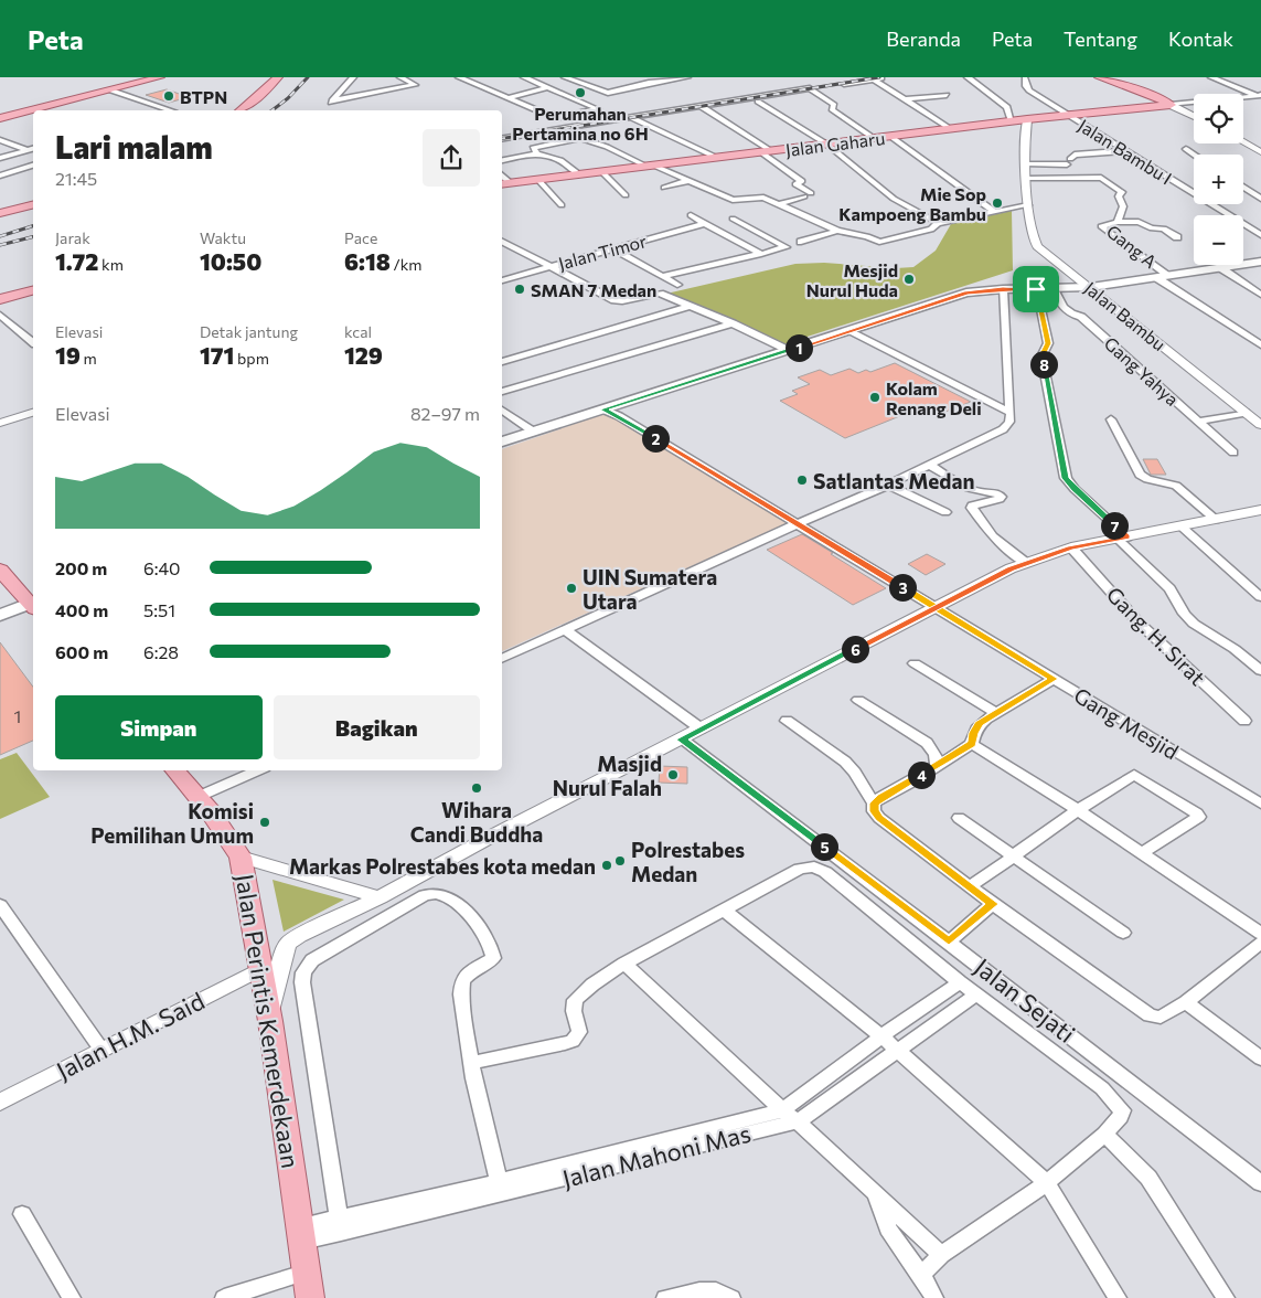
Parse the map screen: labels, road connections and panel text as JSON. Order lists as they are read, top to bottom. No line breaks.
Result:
{"streets":{"main road":["Jalan Gaharu","Jalan Perintis Kemerdekaan"],"street":["Jalan Bambu I","Gang A","Jalan Timor","Jalan Bambu","Gang Yahya","Gang. H. Sirat","Gang Mesjid","Jalan Sejati","Jalan H.M. Said","Jalan Mahoni Mas"]},"crossings":[["Jalan Gaharu","Jalan Bambu I"],["Jalan Gaharu","Jalan Bambu"],["Gang A","Jalan Bambu"],["Jalan Perintis Kemerdekaan","Jalan H.M. Said"],["Jalan Perintis Kemerdekaan","Jalan Mahoni Mas"]],"places":["Perumahan Pertamina no 6H","BTPN","Mie Sop Kampoeng Bambu","Mesjid Nurul Huda","SMAN 7 Medan","Kolam Renang Deli","Satlantas Medan","UIN Sumatera Utara","Masjid Nurul Falah","Wihara Candi Buddha","Komisi Pemilihan Umum","Polrestabes Medan","Markas Polrestabes kota medan"],"house_numbers":["1"],"page":{"header":"Peta","nav":["Beranda","Peta","Tentang","Kontak"],"map_buttons":["+","−"],"heading":["Lari malam","21:45"],"stats":[["Jarak","1.72 km"],["Waktu","10:50"],["Pace","6:18 /km"],["Elevasi","19 m"],["Detak jantung","171 bpm"],["kcal","129"]],"pins":["1","8","2","7","3","6","4","5"],"chart":["Elevasi","82–97 m"],"list":[{"name":"200 m","note":"6:40"},{"name":"400 m","note":"5:51"},{"name":"600 m","note":"6:28"}],"buttons":["Simpan","Bagikan"]}}
